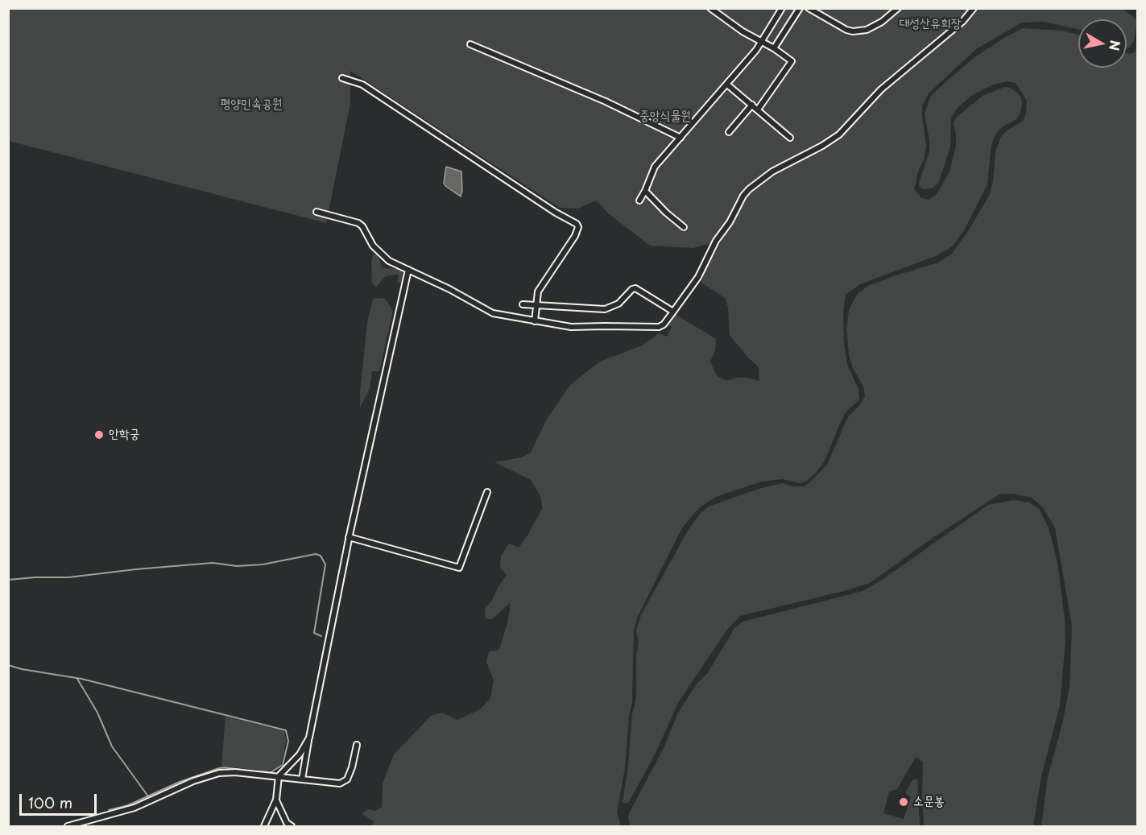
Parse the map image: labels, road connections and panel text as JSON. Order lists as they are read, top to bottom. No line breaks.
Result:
{"parks":["대성산유희장","평양민속공원","중앙식물원"],"places":["안학궁","소문봉"],"scale_bar":"100 m","north":"right"}
